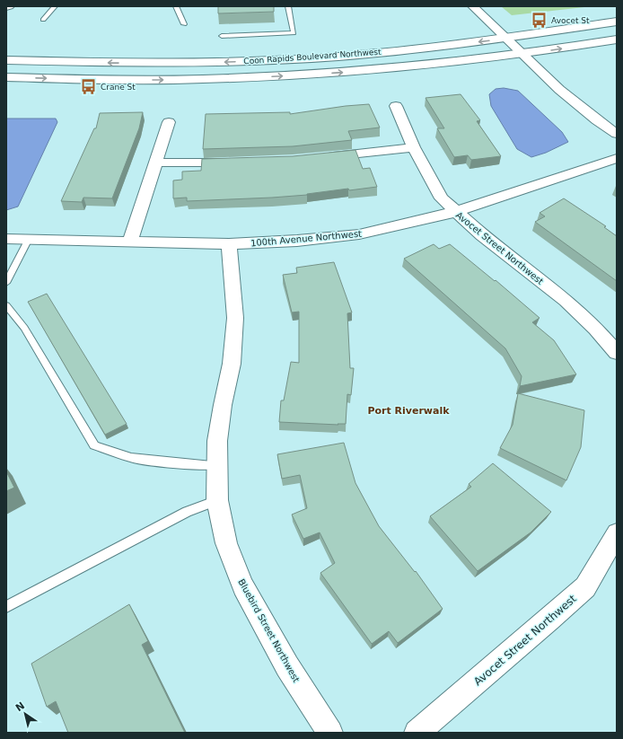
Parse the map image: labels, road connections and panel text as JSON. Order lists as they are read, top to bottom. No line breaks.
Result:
{"streets":{"main road":["Coon Rapids Boulevard Northwest"],"street":["100th Avenue Northwest","Avocet Street Northwest","Bluebird Street Northwest"]},"crossings":[["100th Avenue Northwest","Avocet Street Northwest"],["100th Avenue Northwest","Bluebird Street Northwest"]],"districts":["Port Riverwalk"],"places":{"bus stop":["Avocet St","Crane St"]},"north":"top left"}
